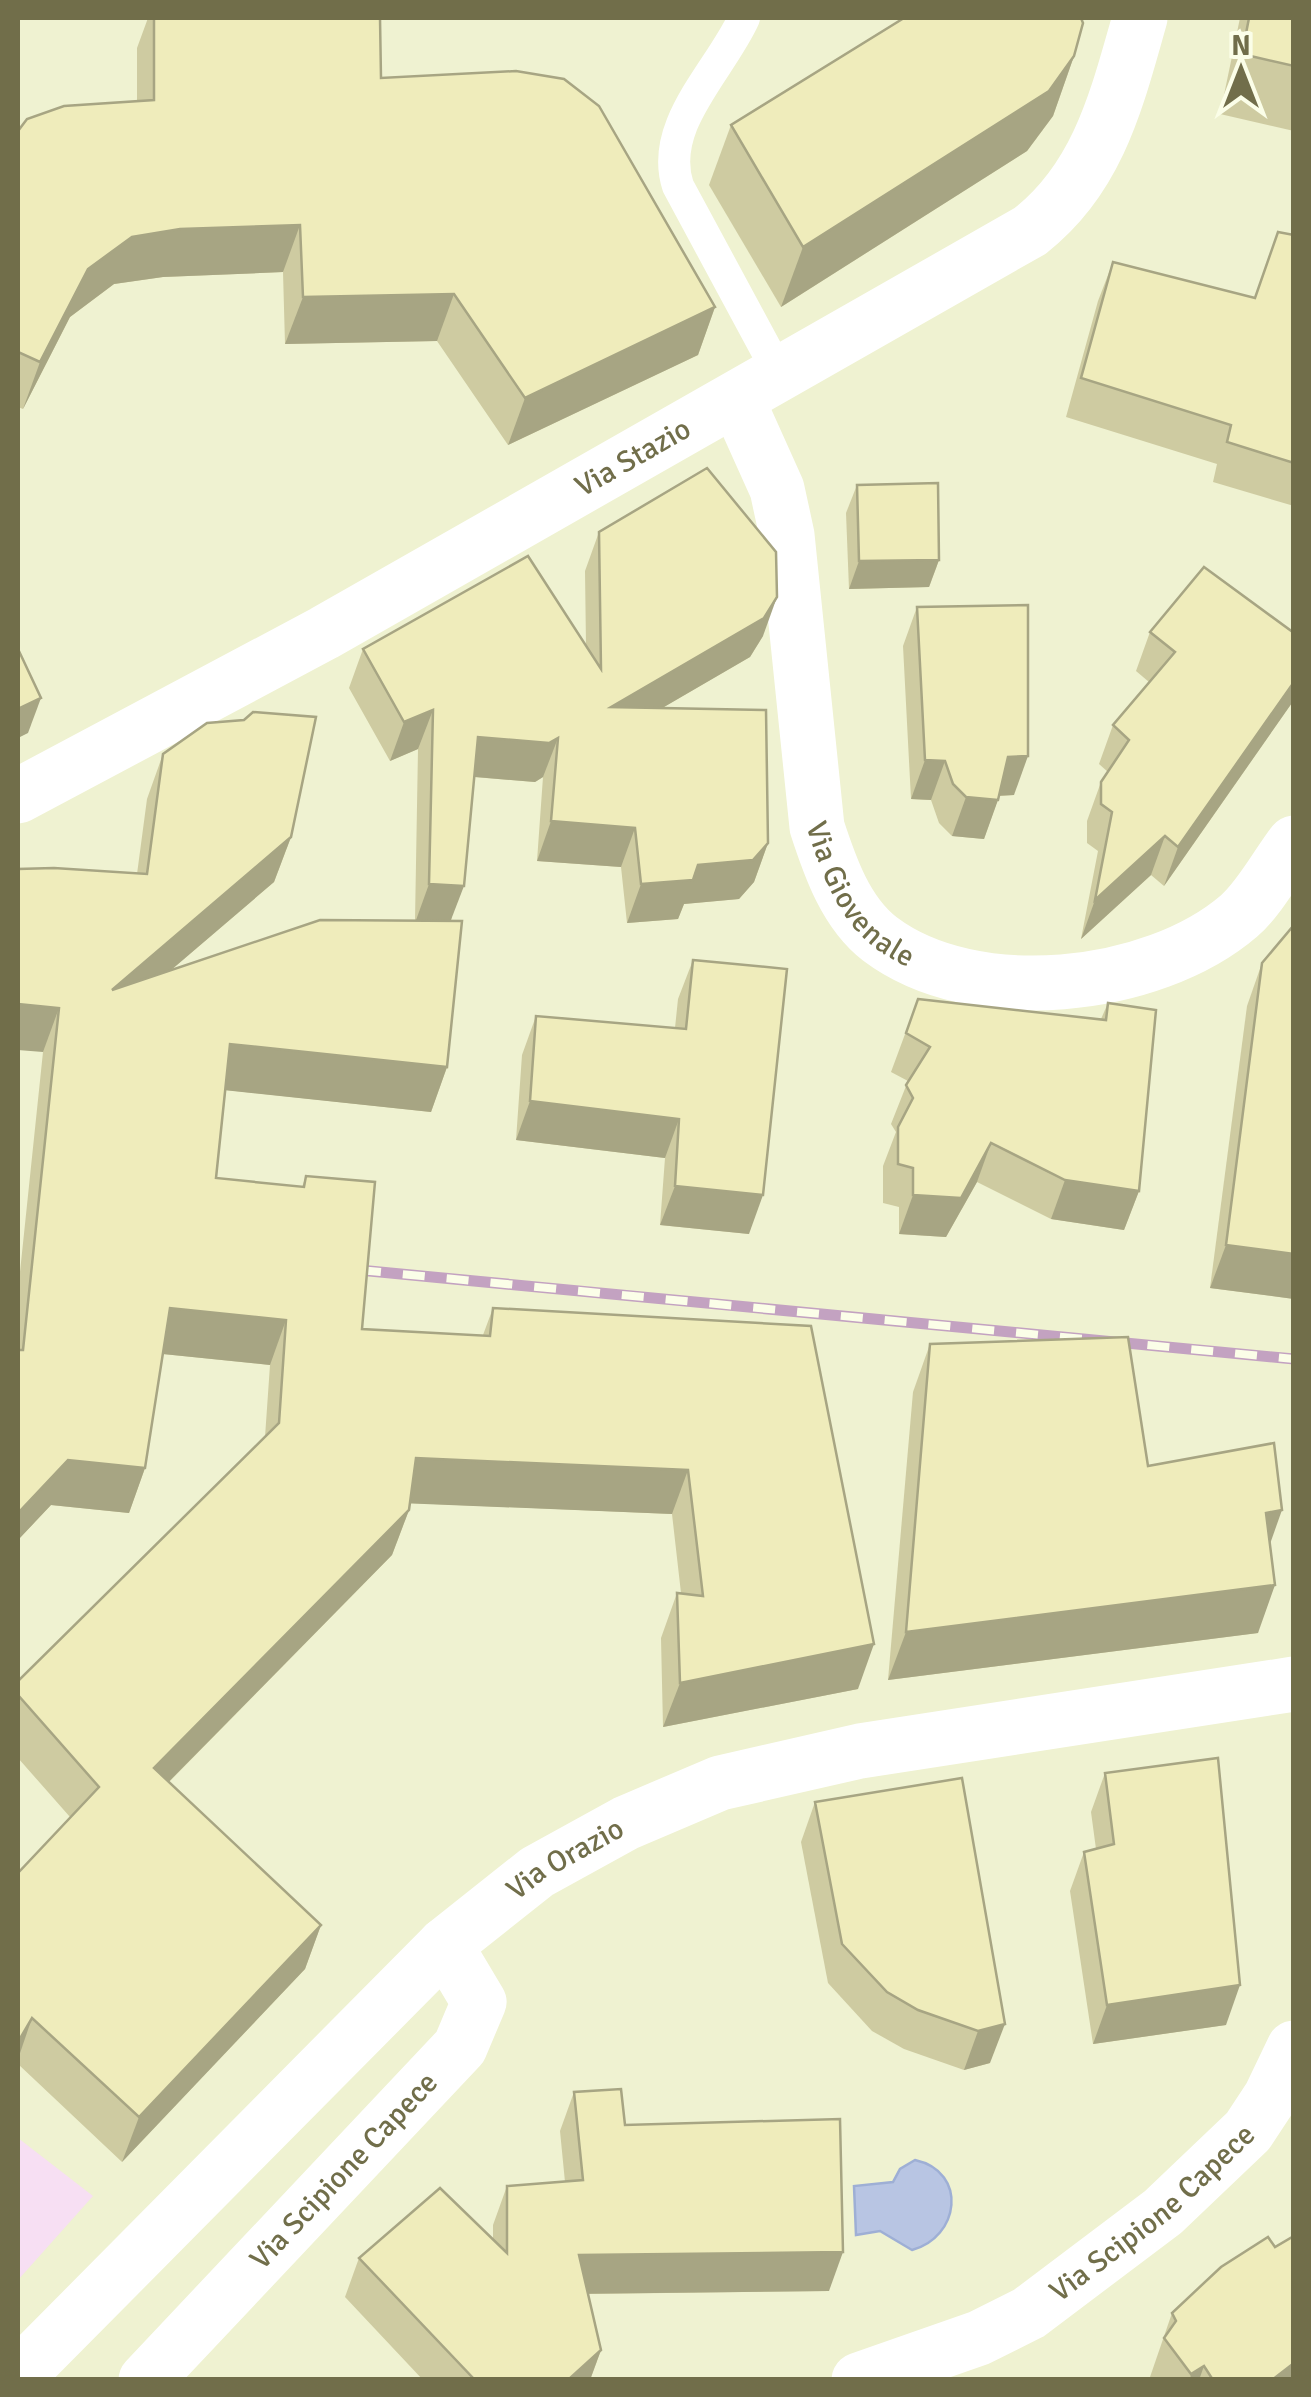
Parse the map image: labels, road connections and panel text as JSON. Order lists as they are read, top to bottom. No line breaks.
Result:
{"streets":{"street":["Via Stazio","Via Giovenale","Via Orazio","Via Scipione Capece"]},"crossings":[["Via Stazio","Via Giovenale"],["Via Orazio","Via Scipione Capece"]],"north":"top"}
